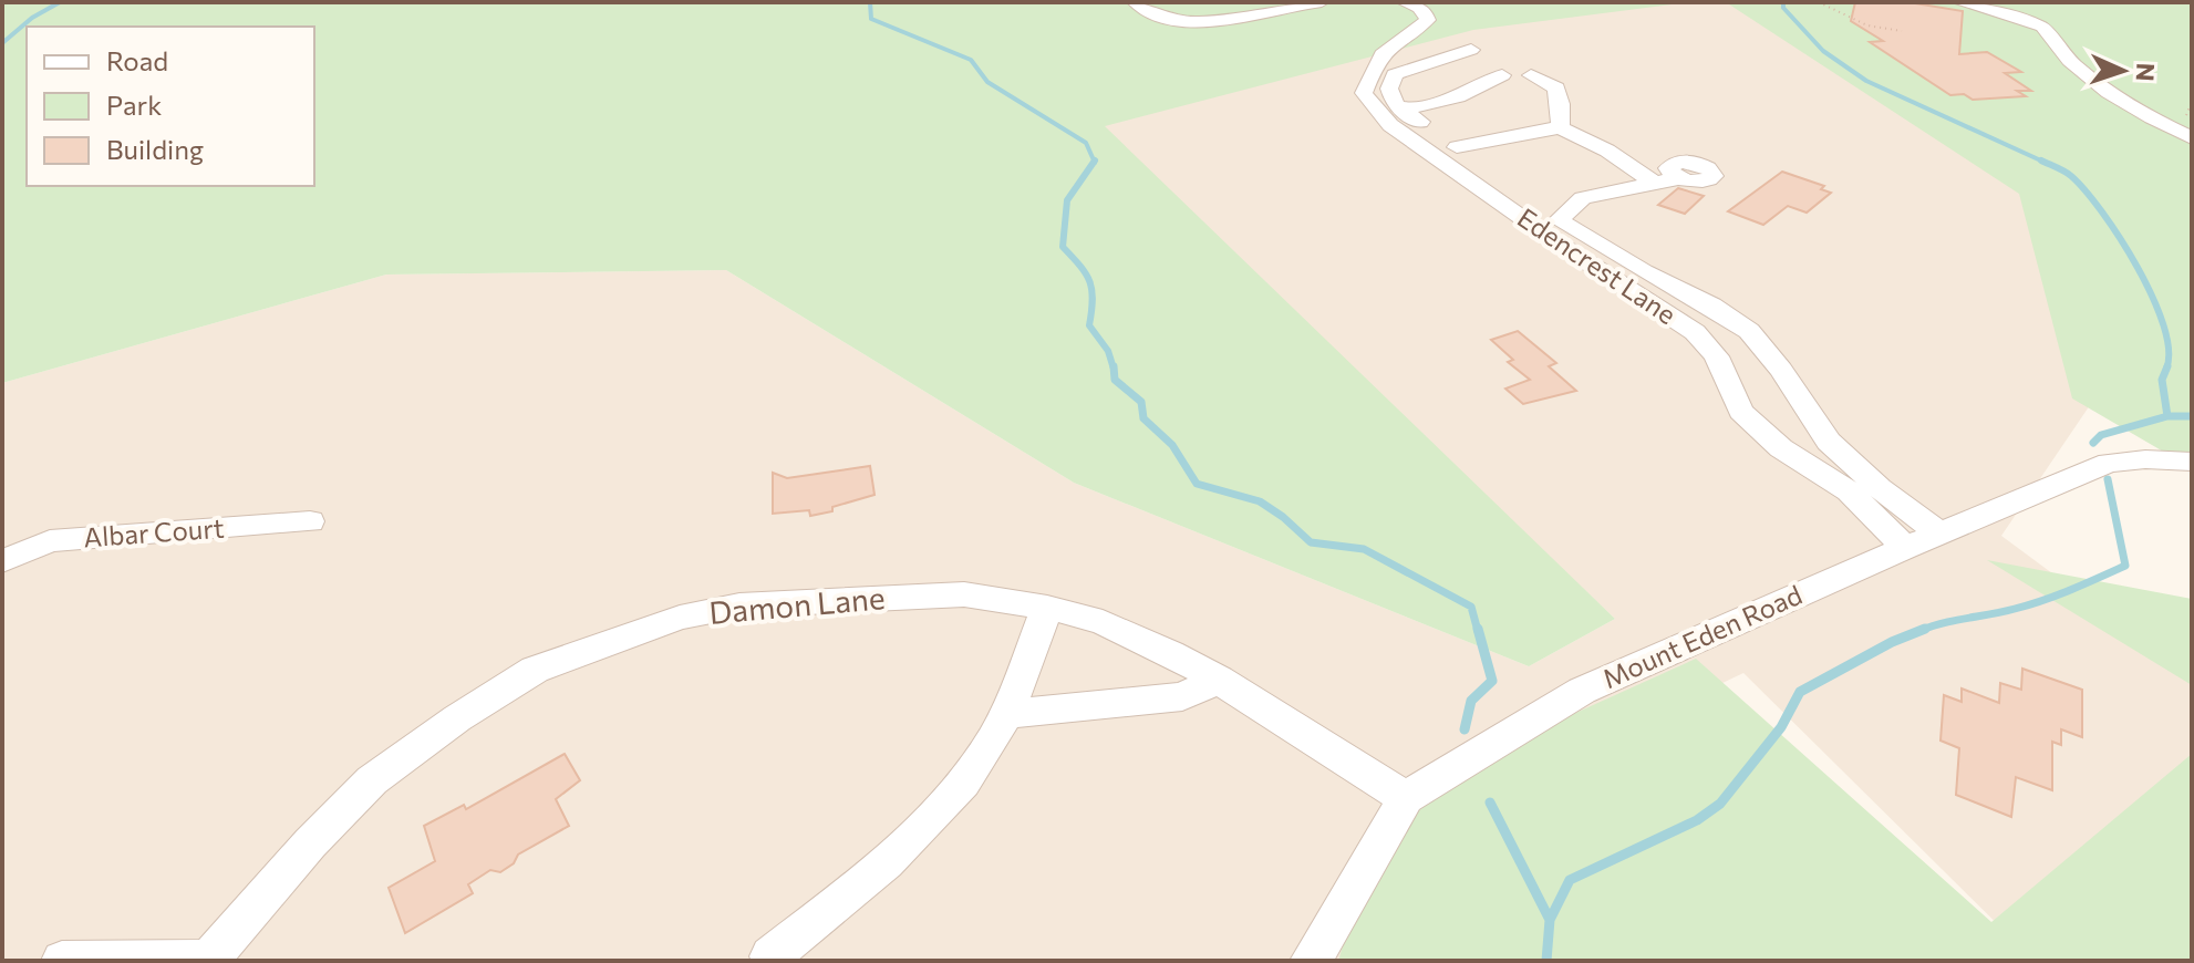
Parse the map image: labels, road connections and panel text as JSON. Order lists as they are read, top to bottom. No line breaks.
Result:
{"streets":{"street":["Edencrest Lane","Albar Court","Damon Lane","Mount Eden Road"]},"crossings":[["Edencrest Lane","Mount Eden Road"],["Damon Lane","Mount Eden Road"]],"legend":["Road","Park","Building"],"north":"right"}
